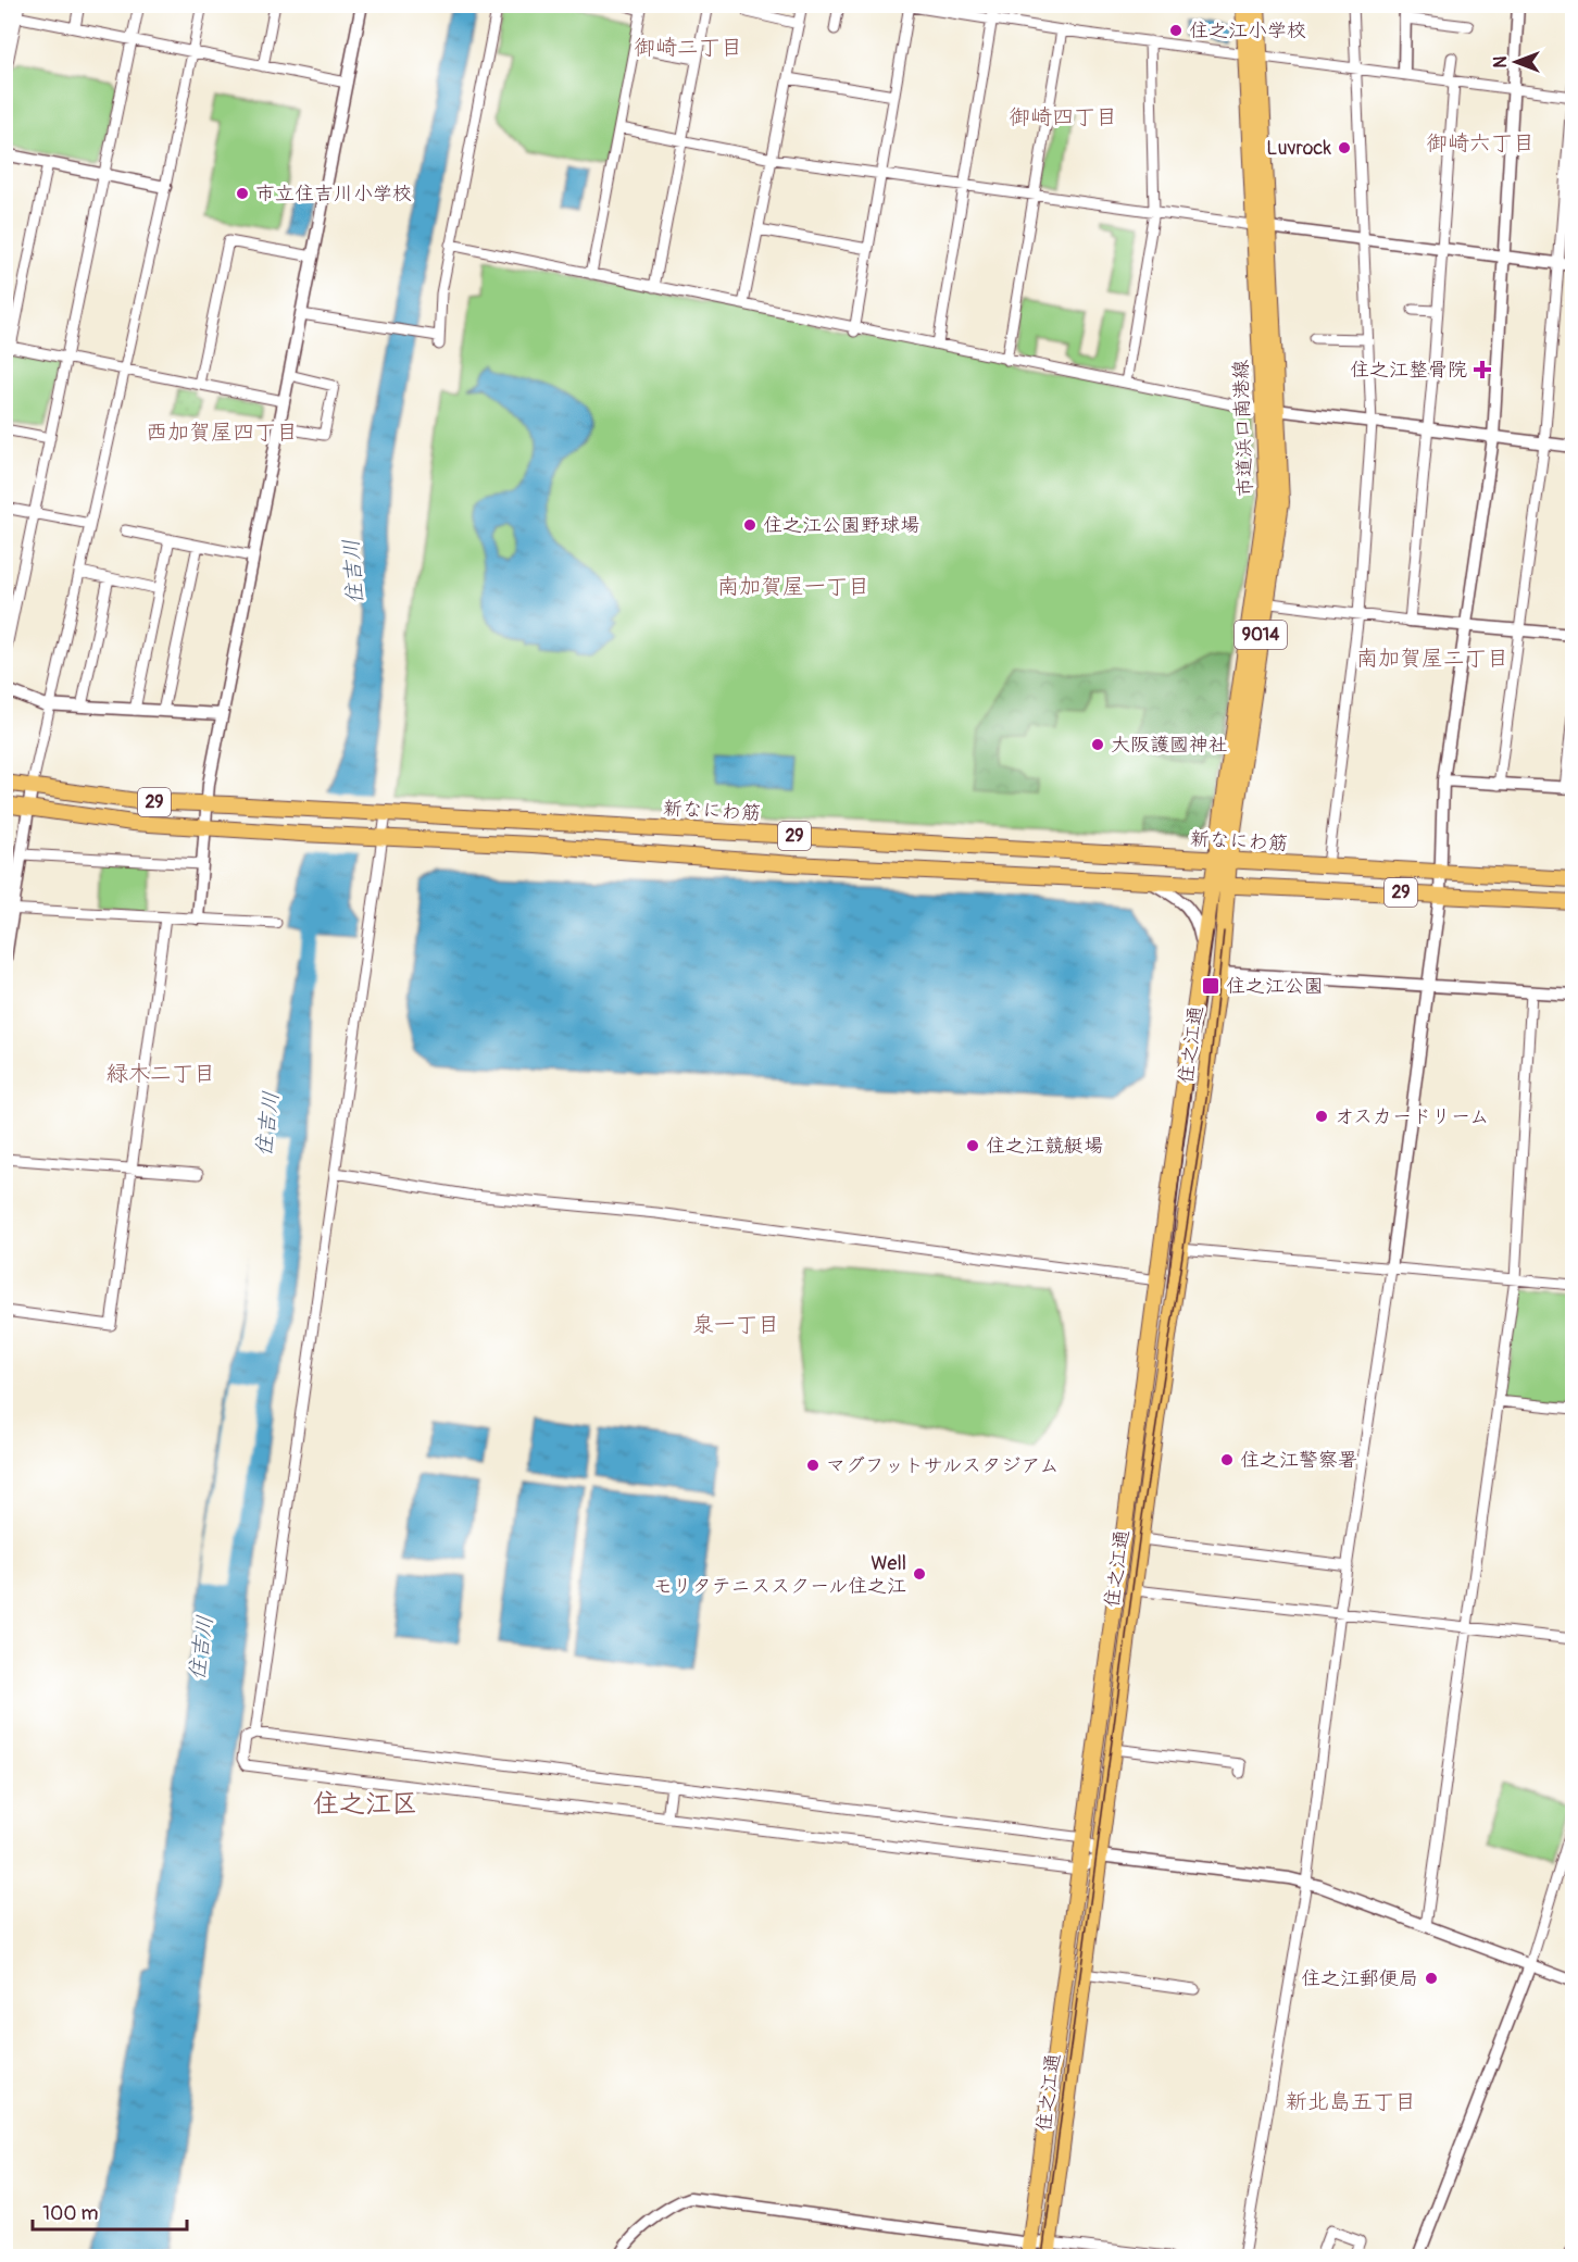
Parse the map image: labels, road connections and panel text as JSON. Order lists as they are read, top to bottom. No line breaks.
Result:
{"streets":{"main road":["市道浜口南港線","9014","29","新なにわ筋","住之江通"]},"crossings":[["市道浜口南港線","29"],["市道浜口南港線","新なにわ筋"],["市道浜口南港線","住之江通"],["29","住之江通"]],"districts":["御崎二丁目","御崎四丁目","御崎六丁目","西加賀屋四丁目","南加賀屋一丁目","南加賀屋二丁目","緑木二丁目","泉一丁目","住之江区","新北島五丁目"],"water":["住吉川"],"places":{"other":["住之江小学校","Luvrock","市立住吉川小学校","住之江公園野球場","大阪護國神社","オスカードリーム","住之江競艇場","住之江警察署","マグフットサルスタジアム","Well モリタテニススクール住之江","住之江郵便局"],"health":["住之江整骨院"],"transit":["住之江公園"]},"scale_bar":"100 m","north":"left"}
